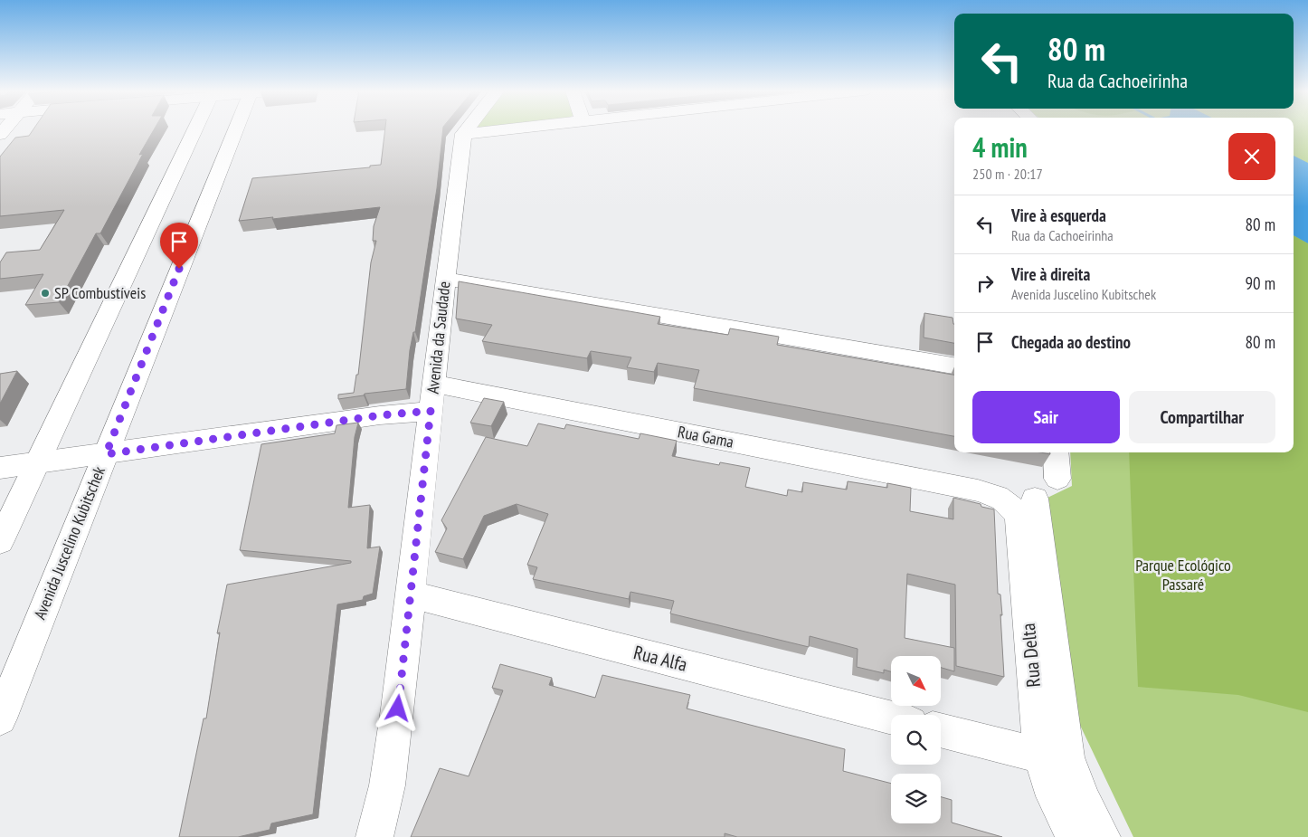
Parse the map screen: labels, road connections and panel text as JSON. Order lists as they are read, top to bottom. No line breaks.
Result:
{"streets":{"street":["Avenida da Saudade","Rua Gama","Avenida Juscelino Kubitschek","Rua Delta","Rua Alfa"]},"crossings":[["Avenida da Saudade","Rua Gama"],["Avenida da Saudade","Rua Alfa"],["Rua Gama","Rua Delta"]],"parks":["Parque Ecológico Passaré"],"places":["SP Combustíveis"],"north":"bottom right","page":{"turn":["80 m","Rua da Cachoeirinha"],"heading":["4 min","250 m · 20:17"],"list":[{"name":"Vire à esquerda","note":"Rua da Cachoeirinha","value":"80 m"},{"name":"Vire à direita","note":"Avenida Juscelino Kubitschek","value":"90 m"},{"name":"Chegada ao destino","value":"80 m"}],"buttons":["Sair","Compartilhar"]}}
